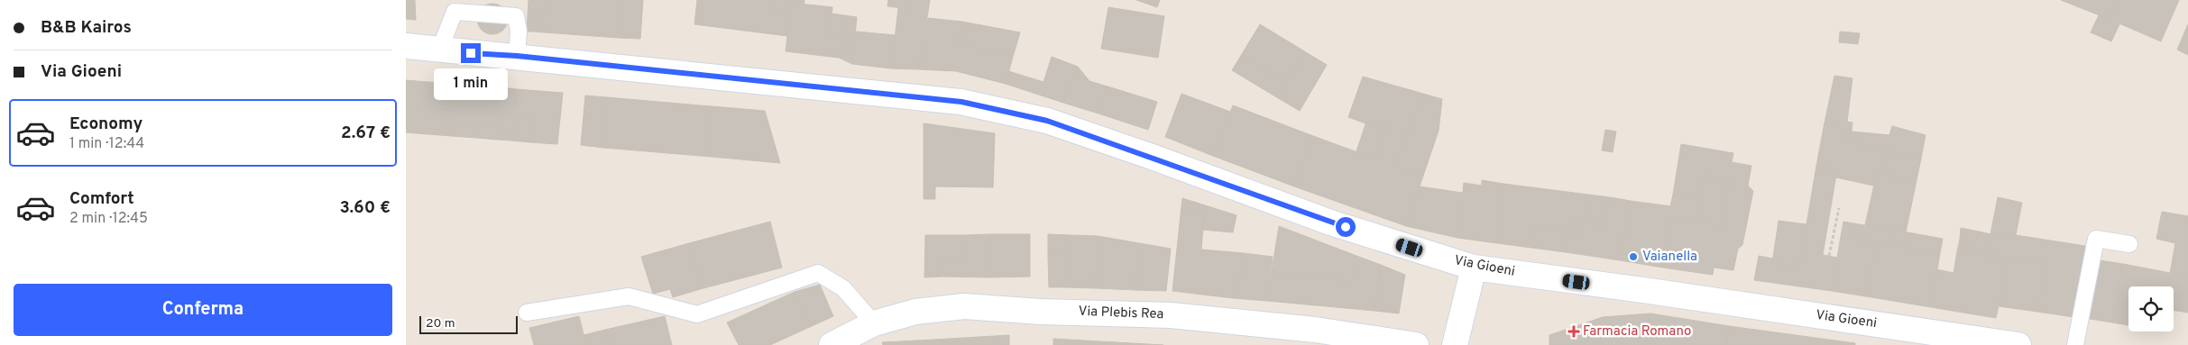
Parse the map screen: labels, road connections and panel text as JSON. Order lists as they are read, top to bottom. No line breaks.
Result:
{"streets":{"street":["Via Gioeni","Via Plebis Rea"]},"places":{"other":["Vaianella"],"health":["Farmacia Romano"]},"scale_bar":"20 m","page":{"banner":["B&B Kairos","Via Gioeni"],"bubble":"1 min","list":[{"name":"Economy","note":"1 min · 12:44","value":"2.67 €"},{"name":"Comfort","note":"2 min · 12:45","value":"3.60 €"}],"buttons":"Conferma","scale":"20 m"}}
